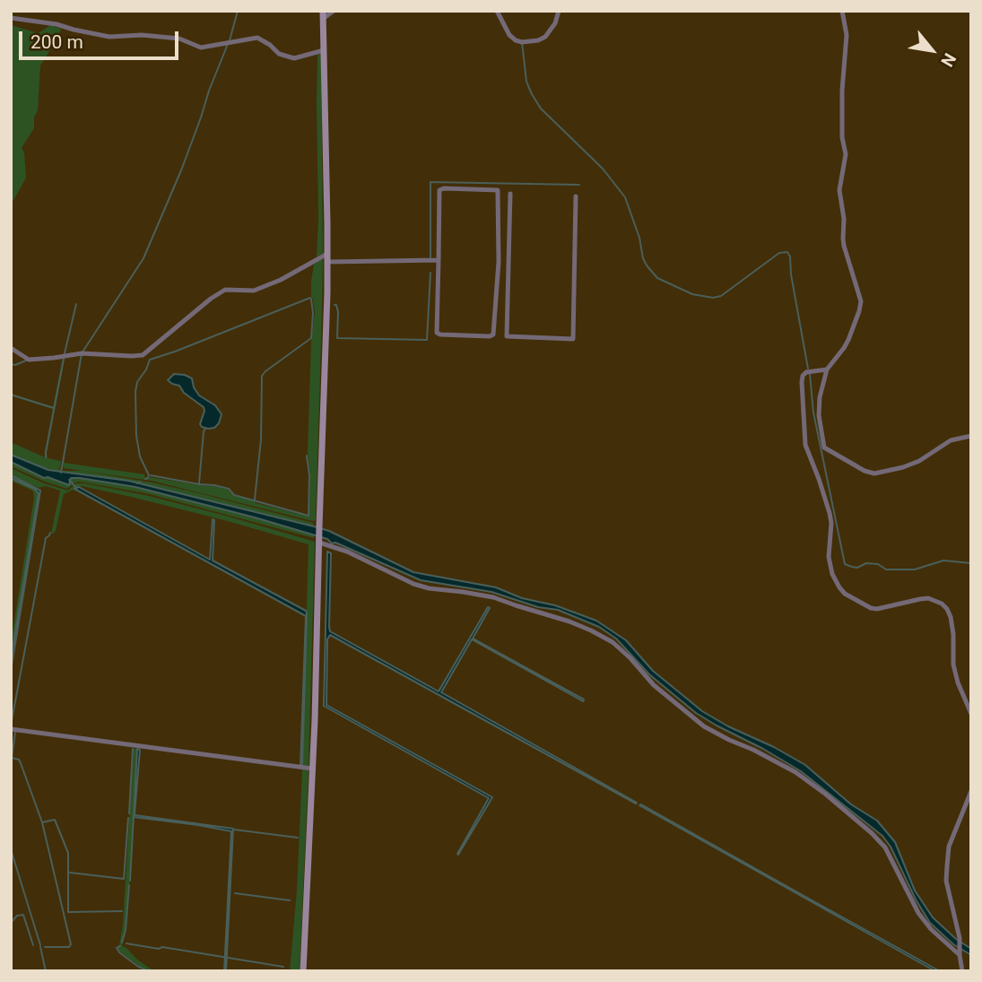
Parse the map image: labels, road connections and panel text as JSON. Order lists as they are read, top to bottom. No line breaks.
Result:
{"scale_bar":"200 m","north":"bottom right"}
